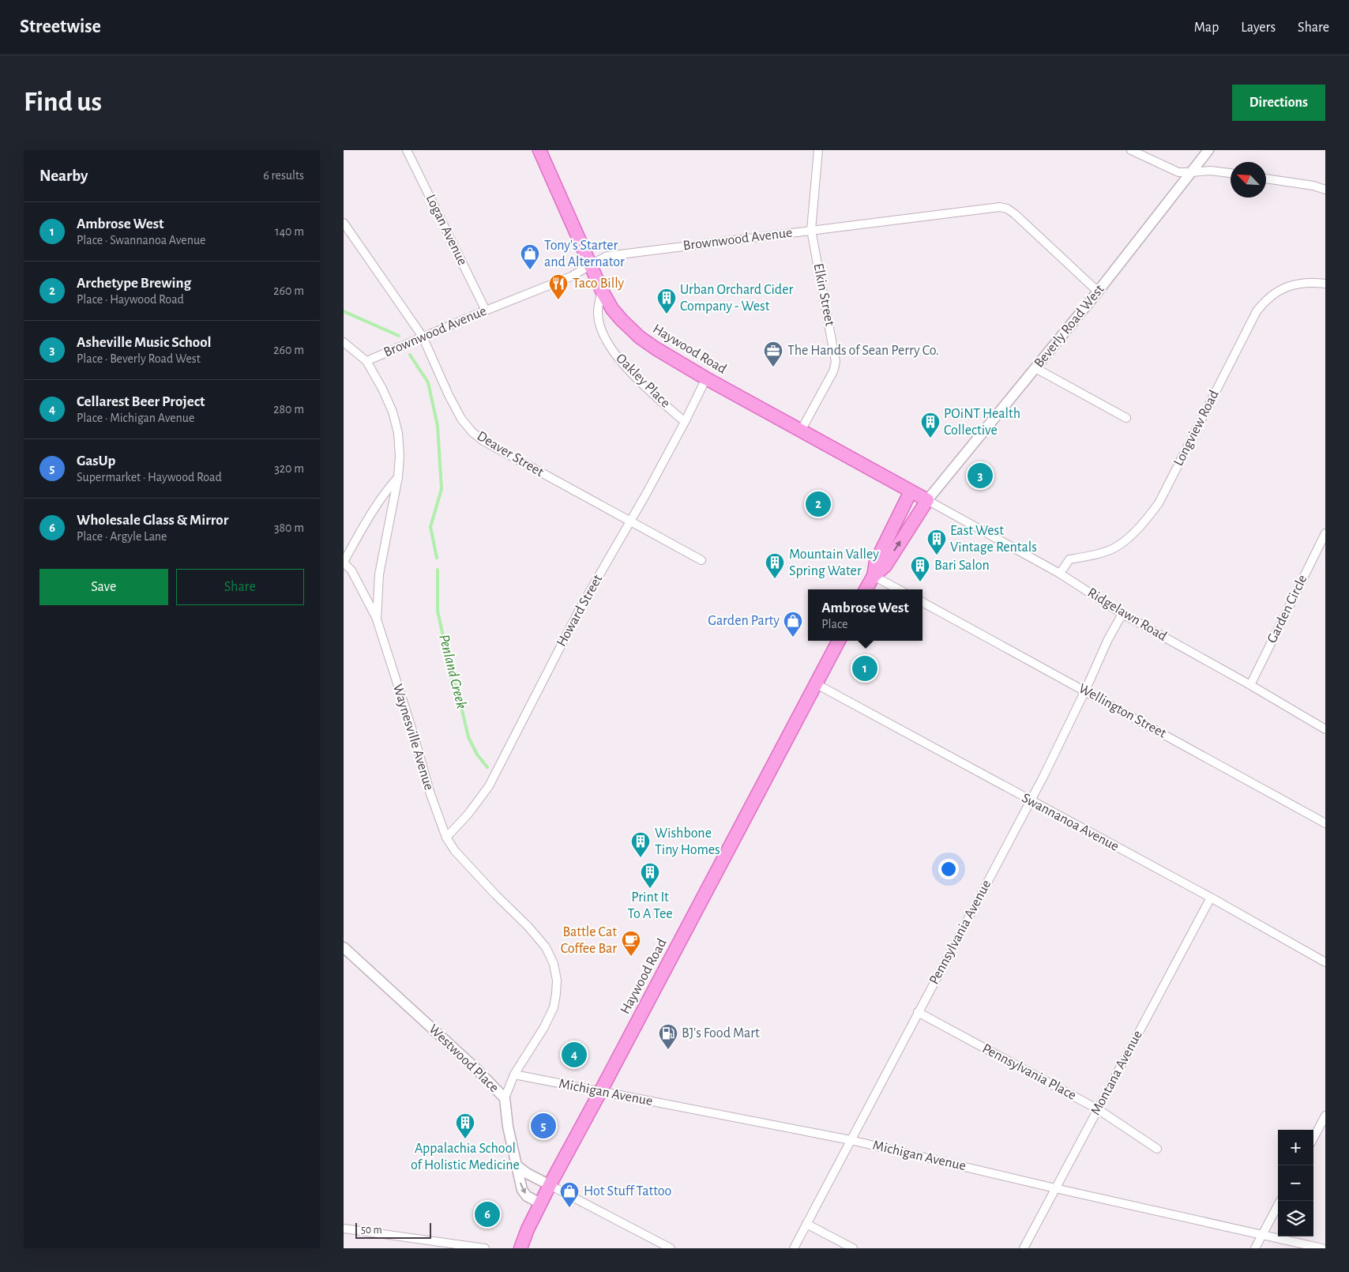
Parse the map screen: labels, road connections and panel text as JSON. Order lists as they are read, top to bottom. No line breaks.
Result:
{"streets":{"main road":["Haywood Road"],"street":["Logan Avenue","Brownwood Avenue","Elkin Street","Beverly Road West","Oakley Place","Longview Road","Deaver Street","Garden Circle","Howard Street","Ridgelawn Road","Wellington Street","Waynesville Avenue","Swannanoa Avenue","Pennsylvania Avenue","Westwood Place","Pennsylvania Place","Montana Avenue","Michigan Avenue"]},"crossings":[["Logan Avenue","Brownwood Avenue"],["Brownwood Avenue","Elkin Street"],["Brownwood Avenue","Beverly Road West"],["Brownwood Avenue","Haywood Road"],["Brownwood Avenue","Deaver Street"],["Brownwood Avenue","Waynesville Avenue"],["Elkin Street","Haywood Road"],["Beverly Road West","Haywood Road"],["Beverly Road West","Ridgelawn Road"],["Haywood Road","Oakley Place"],["Haywood Road","Howard Street"],["Haywood Road","Ridgelawn Road"],["Haywood Road","Swannanoa Avenue"],["Haywood Road","Michigan Avenue"],["Oakley Place","Howard Street"],["Longview Road","Ridgelawn Road"],["Deaver Street","Howard Street"],["Garden Circle","Ridgelawn Road"],["Howard Street","Waynesville Avenue"],["Ridgelawn Road","Pennsylvania Avenue"],["Wellington Street","Pennsylvania Avenue"],["Waynesville Avenue","Westwood Place"],["Waynesville Avenue","Michigan Avenue"],["Swannanoa Avenue","Pennsylvania Avenue"],["Swannanoa Avenue","Montana Avenue"],["Pennsylvania Avenue","Pennsylvania Place"],["Pennsylvania Avenue","Michigan Avenue"],["Pennsylvania Place","Montana Avenue"],["Montana Avenue","Michigan Avenue"]],"water":["Penland Creek"],"places":{"shop":["Tony's Starter and Alternator","Garden Party","Hot Stuff Tattoo"],"restaurant":["Taco Billy"],"building":["Urban Orchard Cider Company - West","POiNT Health Collective","East West Vintage Rentals","Mountain Valley Spring Water","Bari Salon","Wishbone Tiny Homes","Print It To A Tee","Appalachia School of Holistic Medicine"],"office":["The Hands of Sean Perry Co."],"cafe":["Battle Cat Coffee Bar"],"fuel station":["BJ's Food Mart"]},"scale_bar":"50 m","north":"top left","page":{"header":"Streetwise","nav":["Map","Layers","Share"],"buttons":["Directions",["Save","Share"]],"title":"Find us","heading":["Nearby","6 results"],"list":[{"mark":"1","name":"Ambrose West","note":"Place · Swannanoa Avenue","value":"140 m"},{"mark":"2","name":"Archetype Brewing","note":"Place · Haywood Road","value":"260 m"},{"mark":"3","name":"Asheville Music School","note":"Place · Beverly Road West","value":"260 m"},{"mark":"4","name":"Cellarest Beer Project","note":"Place · Michigan Avenue","value":"280 m"},{"mark":"5","name":"GasUp","note":"Supermarket · Haywood Road","value":"320 m"},{"mark":"6","name":"Wholesale Glass & Mirror","note":"Place · Argyle Lane","value":"380 m"}],"pins":["3","2","1","4","5","6"],"popup":["Ambrose West","Place"],"map_buttons":["+","−"],"scale":"50 m"}}
